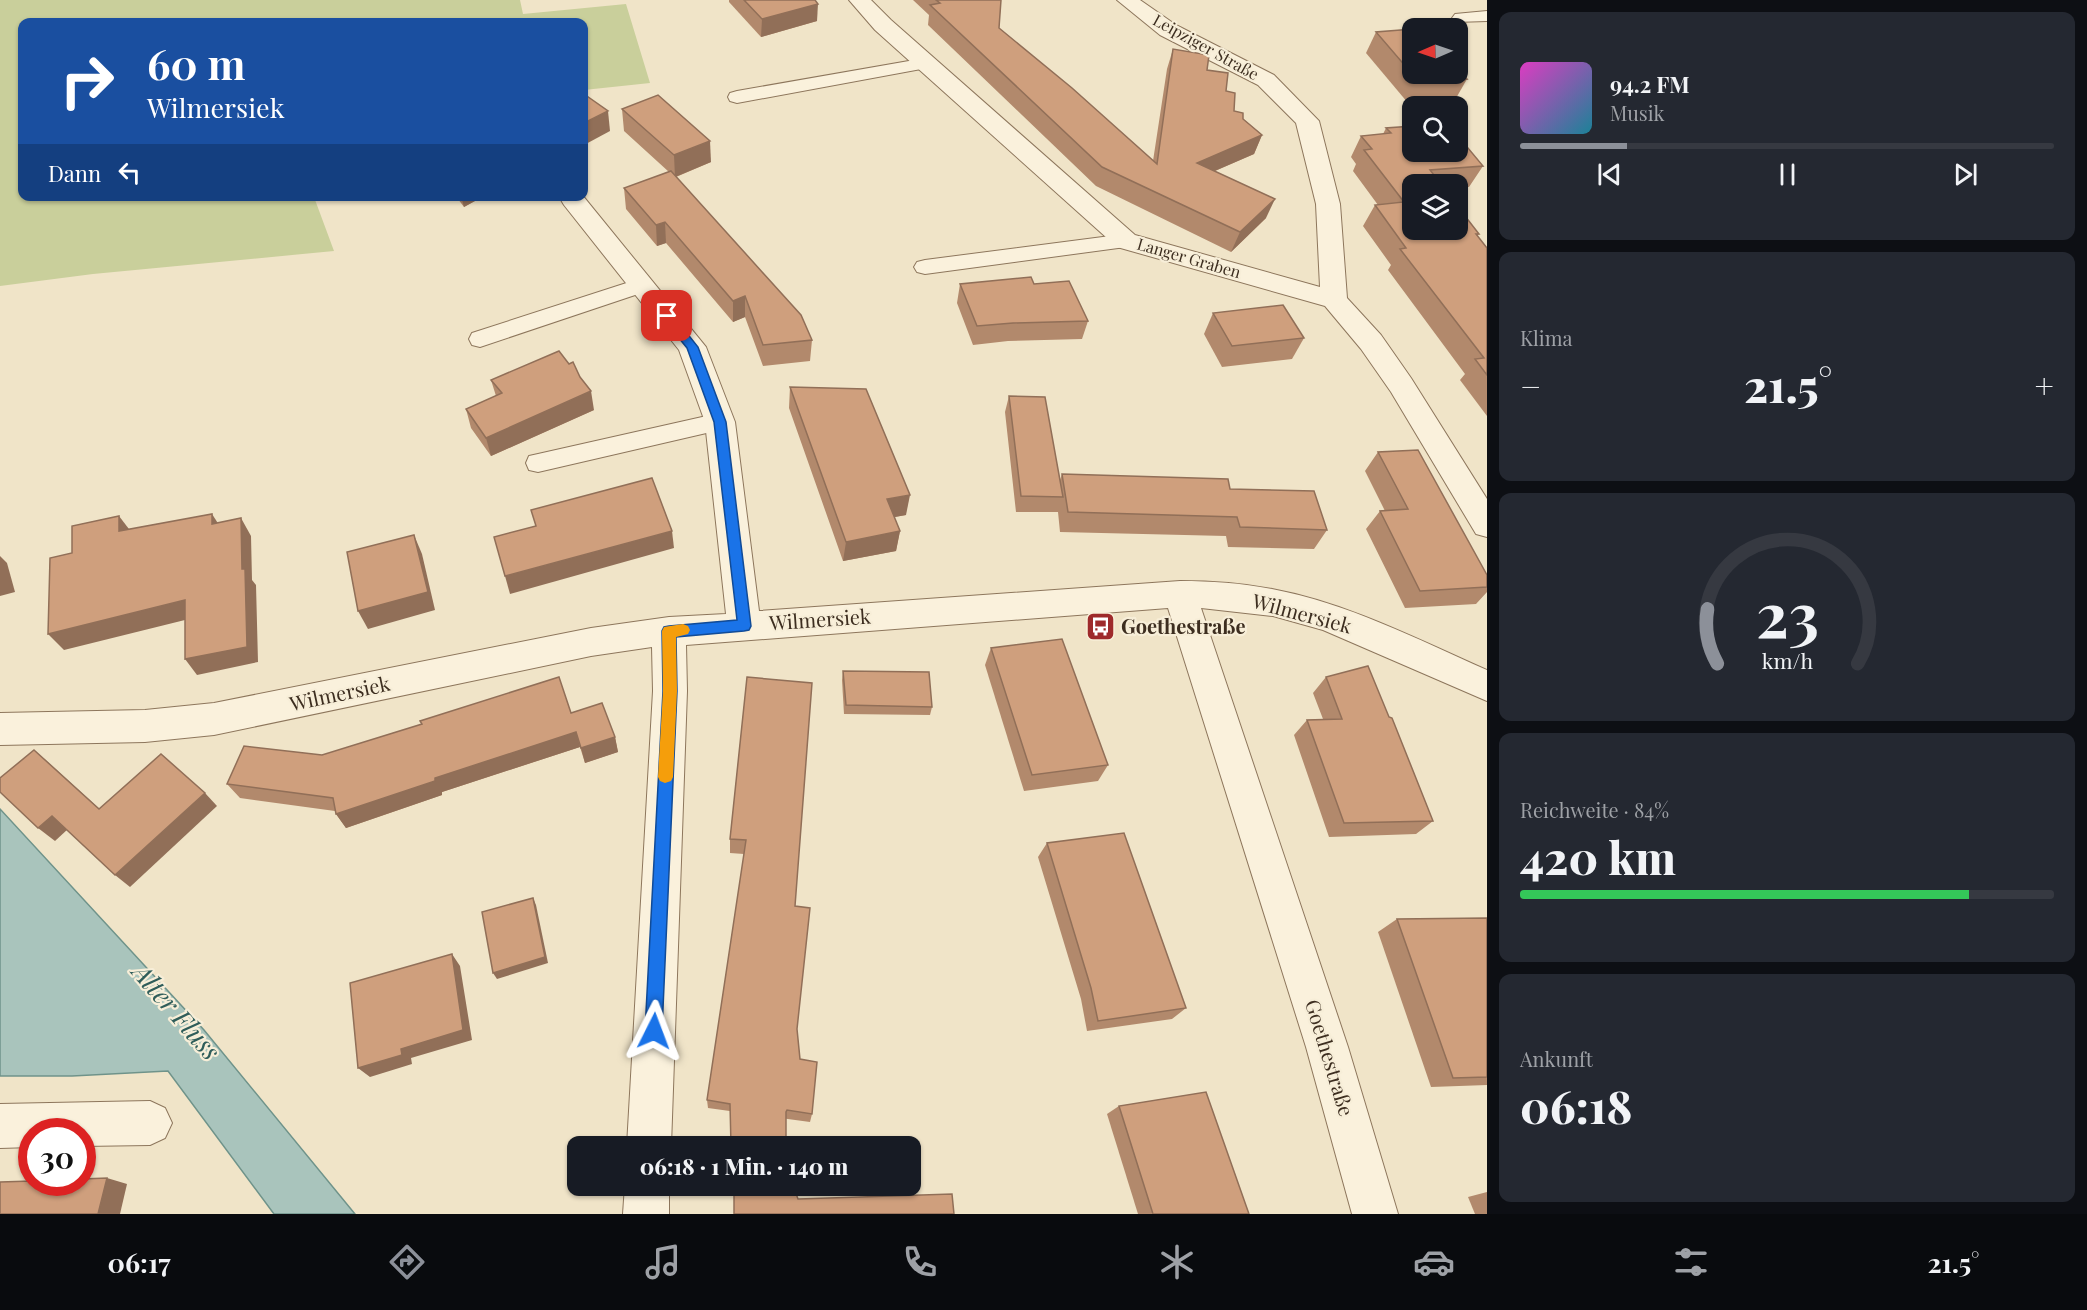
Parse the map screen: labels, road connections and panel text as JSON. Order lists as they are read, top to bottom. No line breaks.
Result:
{"streets":{"street":["Leipziger Straße","Langer Graben","Wilmersiek","Goethestraße"]},"crossings":[["Leipziger Straße","Langer Graben"],["Wilmersiek","Goethestraße"]],"water":["Alter Fluss"],"places":{"bus stop":["Goethestraße"]},"north":"left","page":{"turn":["60 m","Wilmersiek"],"song":["94.2 FM","Musik"],"then":"Dann","tile":["Klima",["Reichweite · 84%","420 km"],["Ankunft","06:18"]],"heat":["−","21.5°","+"],"limit":"30","trip":"06:18 · 1 Min. · 140 m","tabs":["06:17","21.5°"],"gauge":["23","km/h"]}}
